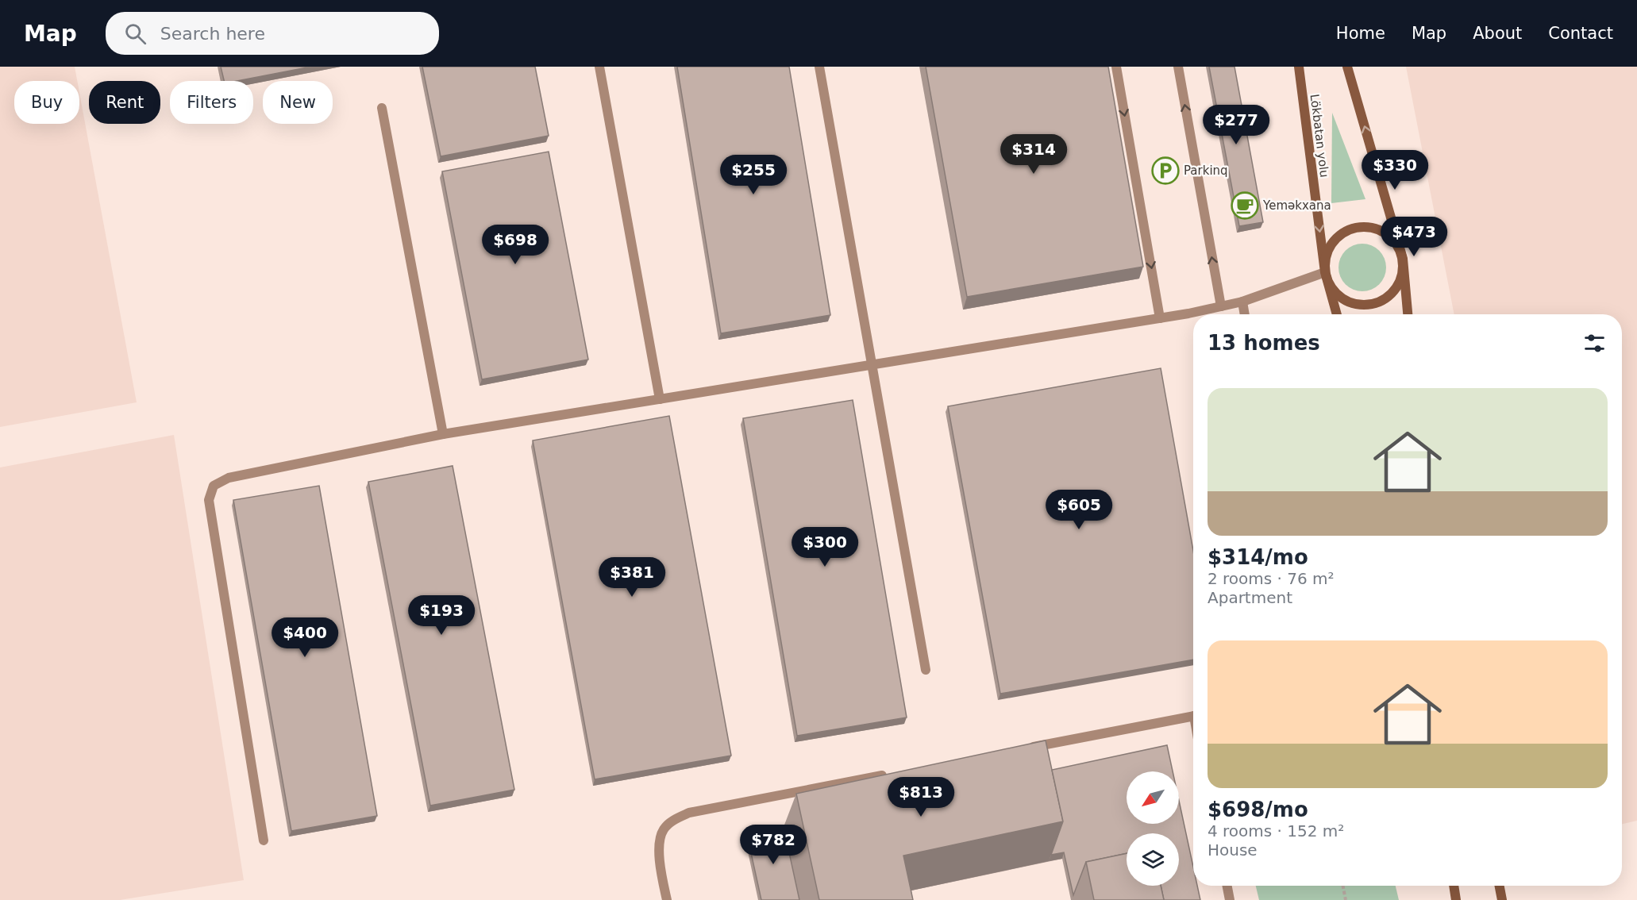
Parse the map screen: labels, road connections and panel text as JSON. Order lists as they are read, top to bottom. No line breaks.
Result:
{"streets":{"main road":["Lökbatan yolu"]},"places":{"parking":["Parkinq"],"cafe":["Yeməkxana"]},"north":"bottom left","page":{"header":"Map","search":"Search here","nav":["Home","Map","About","Contact"],"chip":["Buy","Rent","Filters","New"],"price":["$277","$314","$330","$255","$473","$698","$605","$300","$381","$193","$400","$813","$782"],"heading":"13 homes","list":[{"name":"$314/mo","note":"2 rooms · 76 m² · Apartment"},{"name":"$698/mo","note":"4 rooms · 152 m² · House"}]}}
